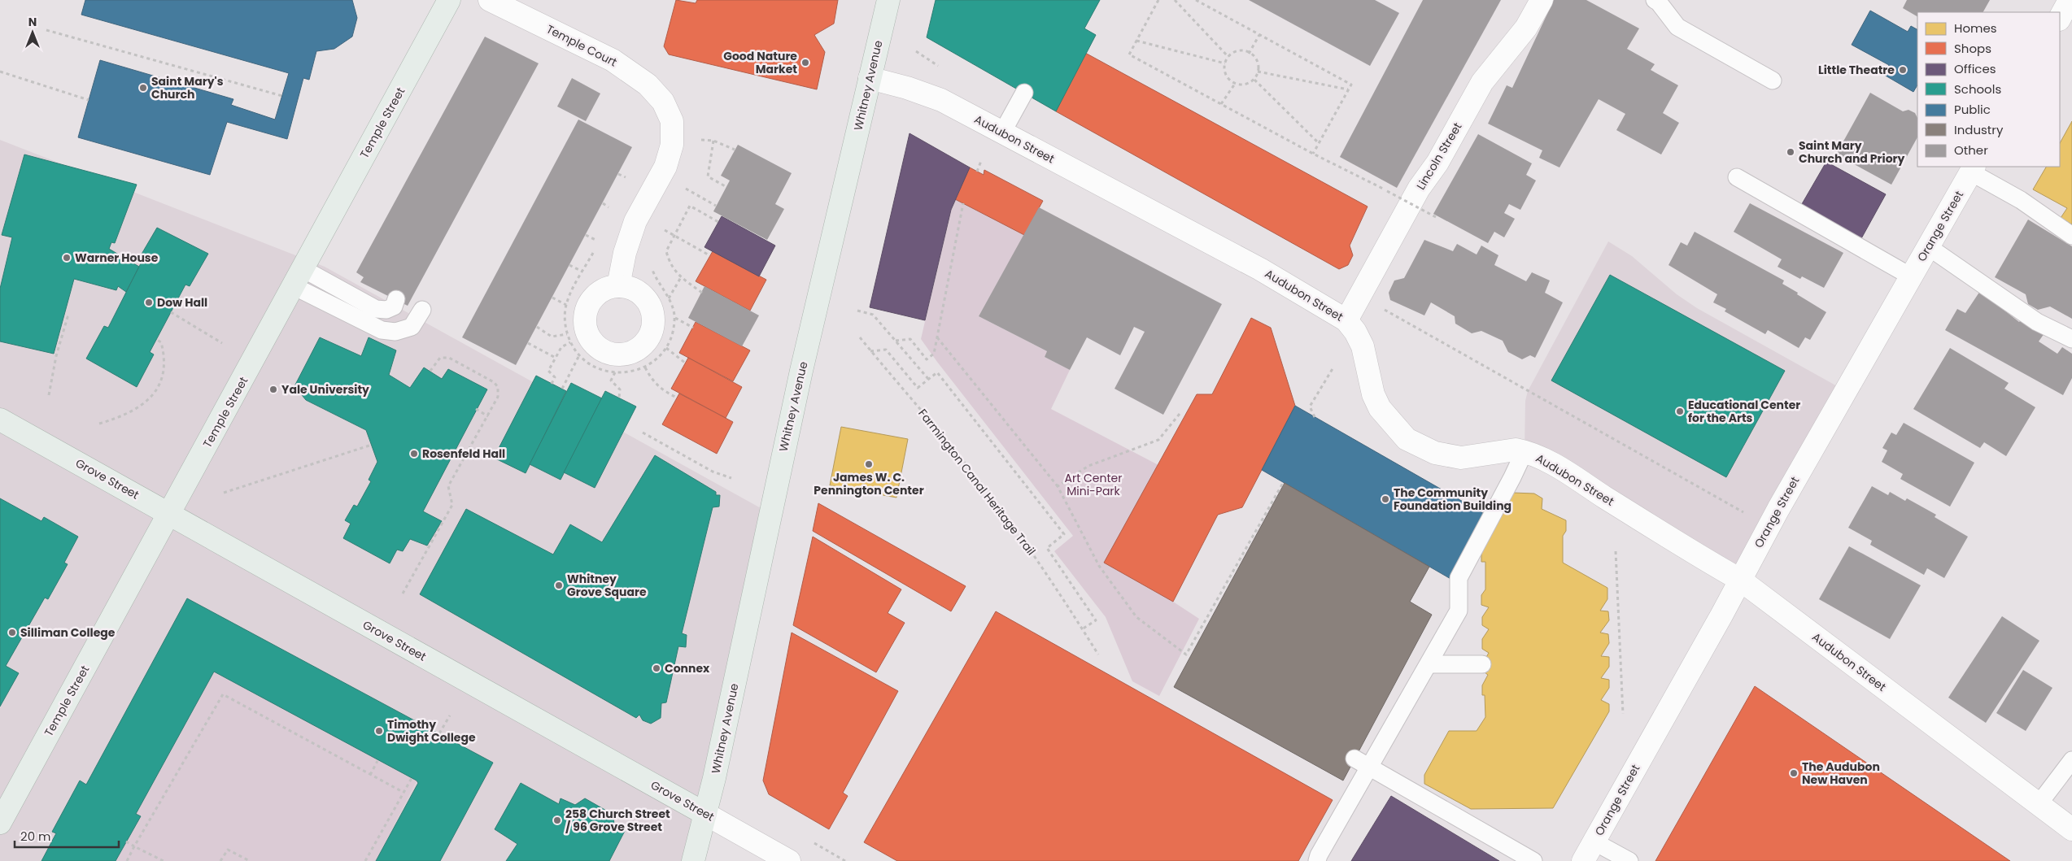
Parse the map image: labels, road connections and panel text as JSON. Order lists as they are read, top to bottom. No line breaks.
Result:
{"streets":{"main road":["Whitney Avenue","Temple Street","Grove Street"],"street":["Temple Court","Audubon Street","Lincoln Street","Orange Street"],"path":["Farmington Canal Heritage Trail"]},"crossings":[["Whitney Avenue","Audubon Street"],["Whitney Avenue","Grove Street"],["Temple Street","Grove Street"],["Audubon Street","Lincoln Street"],["Audubon Street","Orange Street"]],"parks":["Art Center Mini-Park"],"places":["Good Nature Market","Little Theatre","Saint Mary's Church","Saint Mary Church and Priory","Warner House","Dow Hall","Yale University","Educational Center for the Arts","Rosenfeld Hall","James W. C. Pennington Center","The Community Foundation Building","Whitney Grove Square","Silliman College","Connex","Timothy Dwight College","The Audubon New Haven","258 Church Street / 96 Grove Street"],"legend":["Homes","Shops","Offices","Schools","Public","Industry","Other"],"scale_bar":"20 m","north":"top"}
